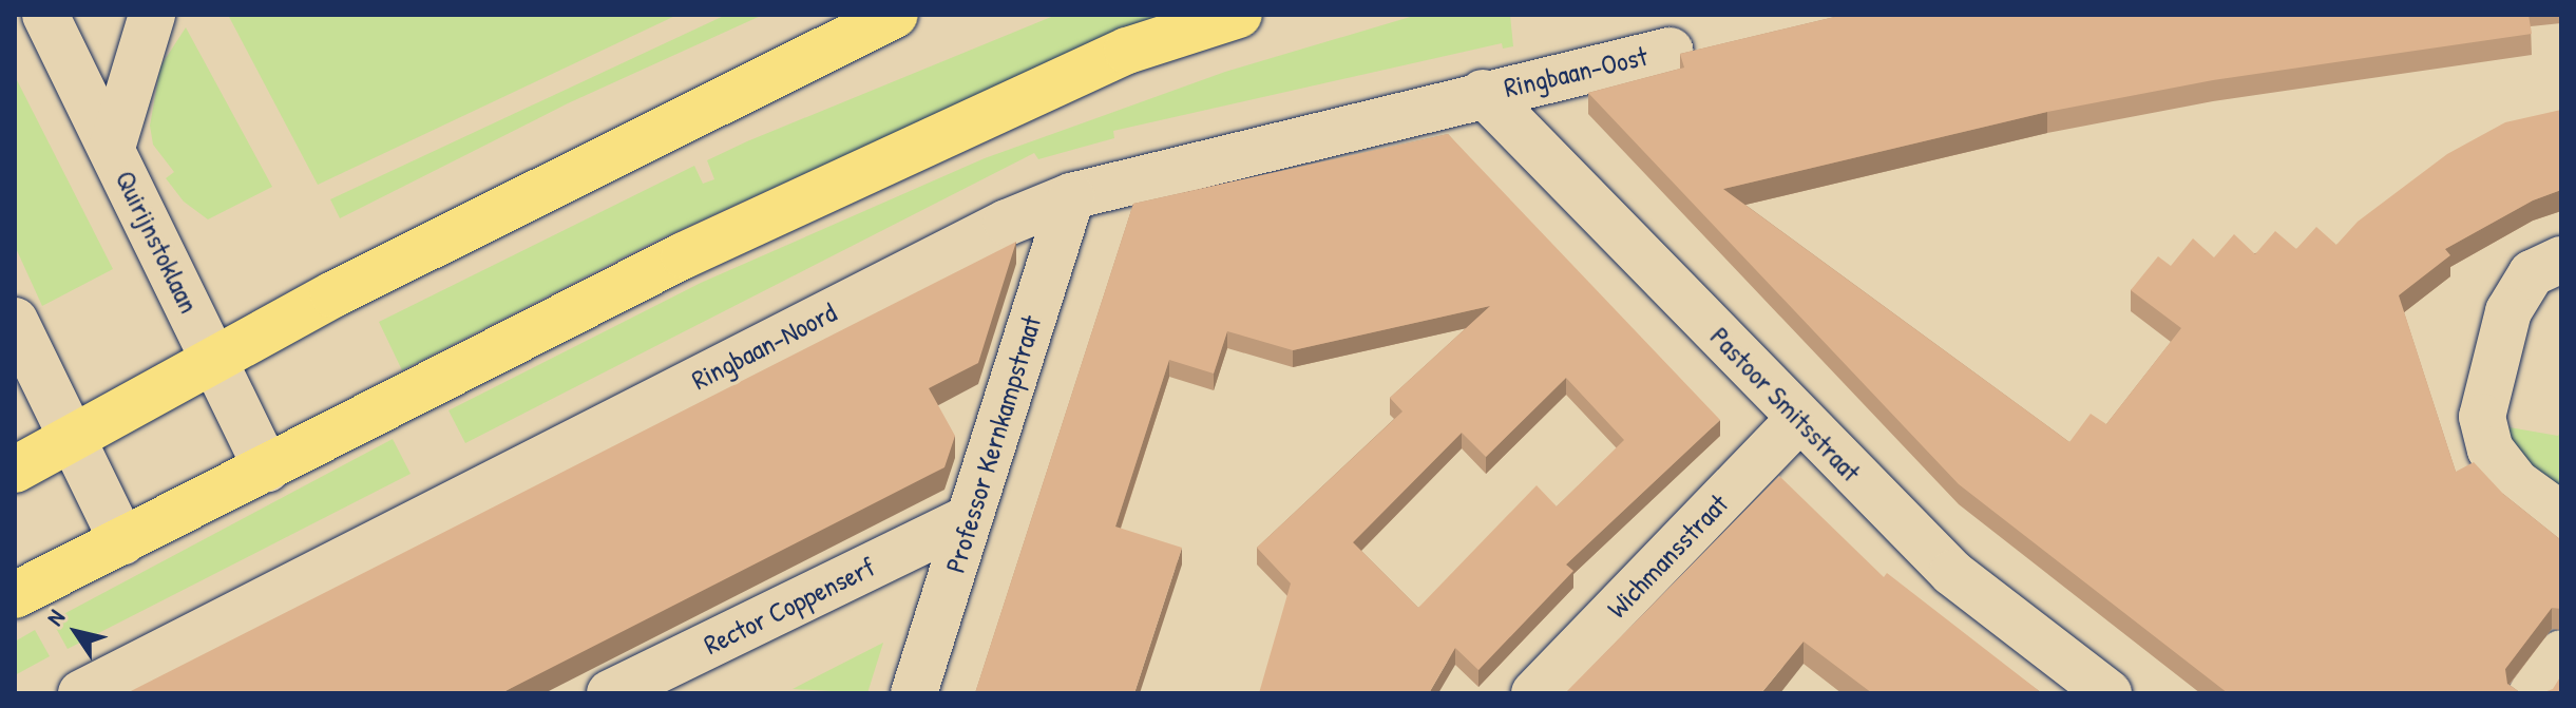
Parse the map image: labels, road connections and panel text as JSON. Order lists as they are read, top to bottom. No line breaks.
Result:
{"streets":{"street":["Ringbaan-Oost","Quirijnstoklaan","Ringbaan-Noord","Pastoor Smitsstraat","Professor Kernkampstraat","Wichmansstraat","Rector Coppenserf"]},"crossings":[["Ringbaan-Oost","Ringbaan-Noord"],["Ringbaan-Oost","Pastoor Smitsstraat"],["Ringbaan-Noord","Pastoor Smitsstraat"],["Ringbaan-Noord","Professor Kernkampstraat"],["Pastoor Smitsstraat","Wichmansstraat"],["Professor Kernkampstraat","Rector Coppenserf"]],"north":"top left"}
